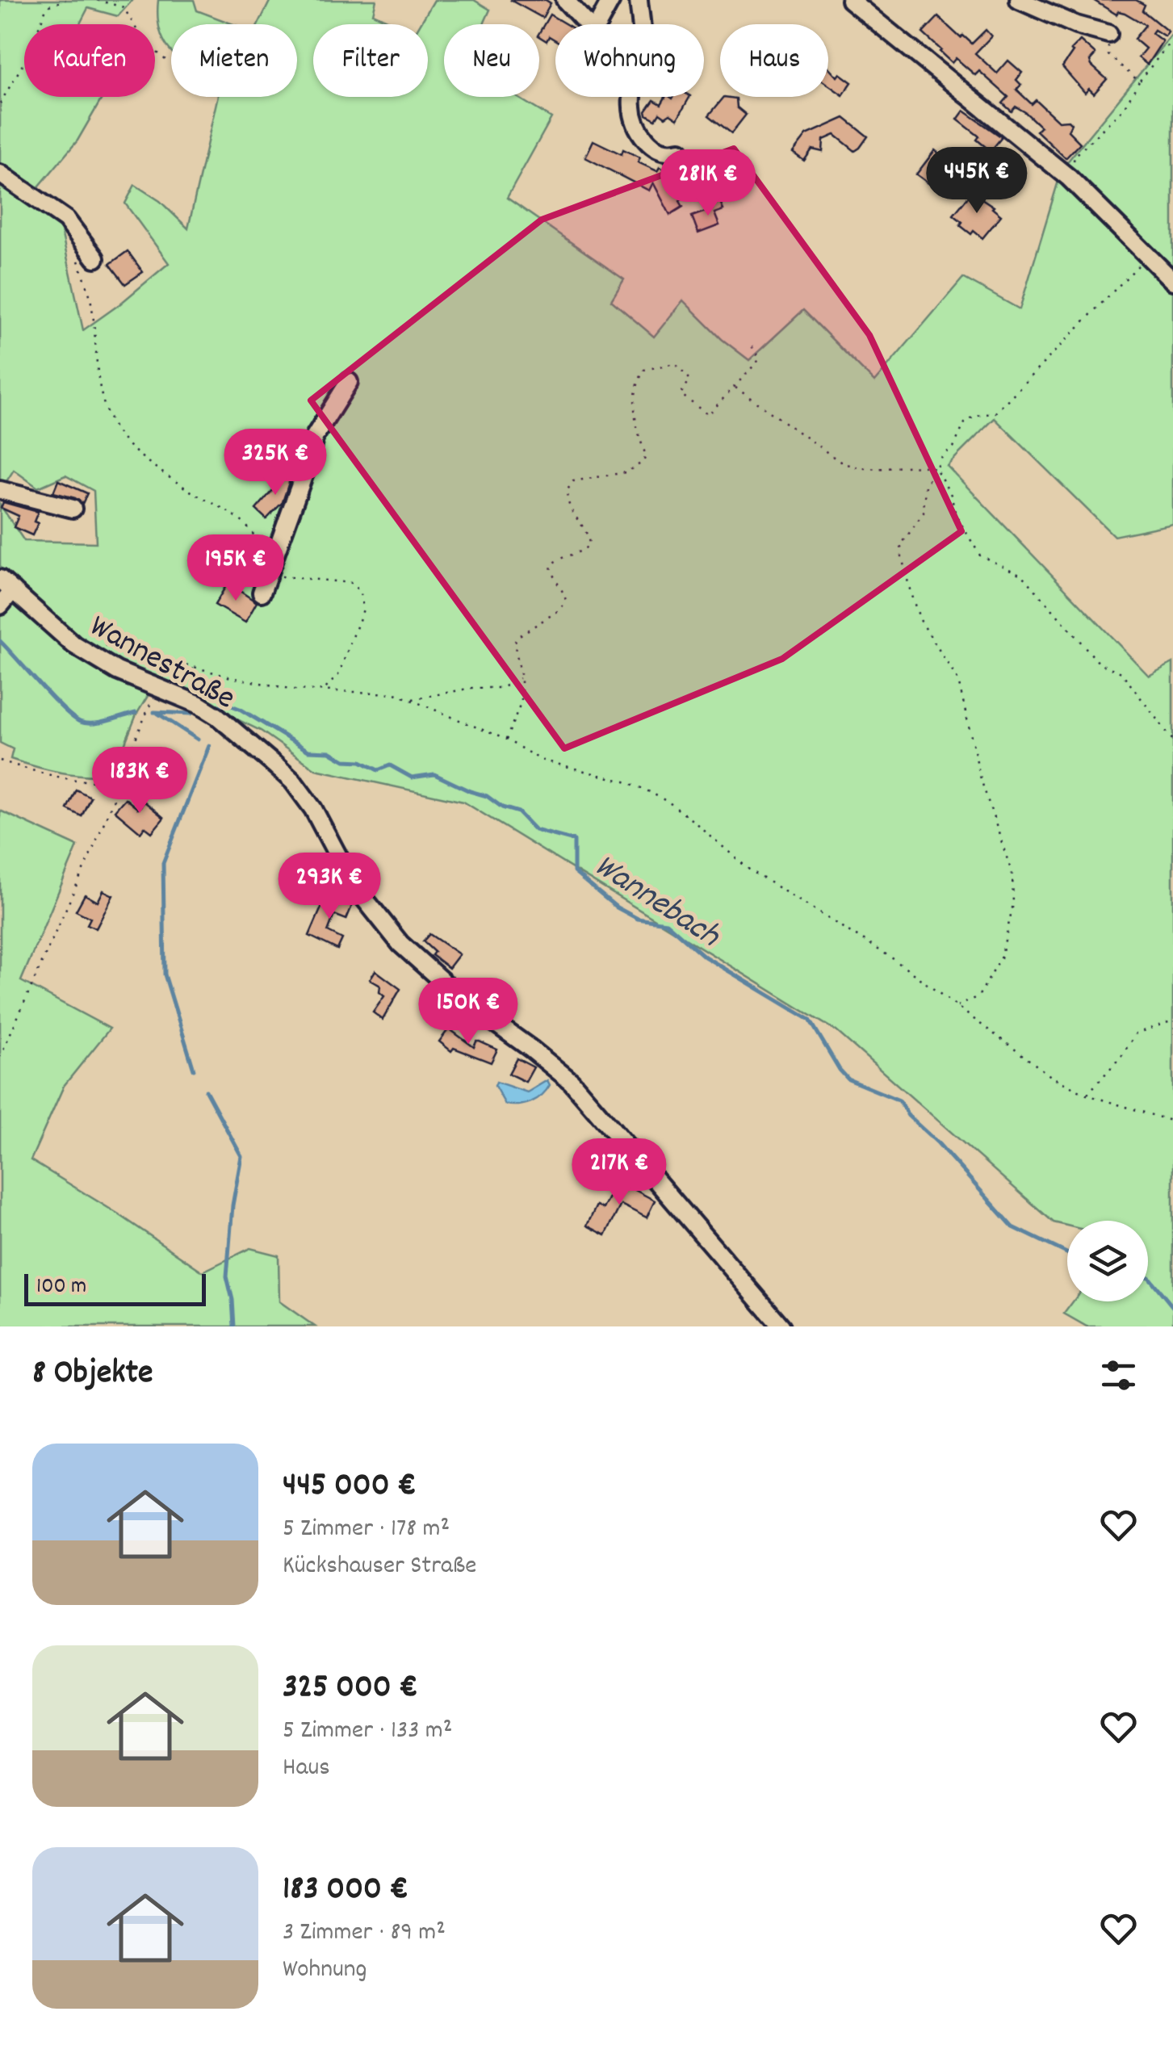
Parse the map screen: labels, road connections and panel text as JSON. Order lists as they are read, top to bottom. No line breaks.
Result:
{"streets":{"street":["Wannestraße"]},"water":["Wannebach"],"scale_bar":"100 m","page":{"chip":["Kaufen","Mieten","Filter","Neu","Wohnung","Haus"],"price":["445K €","281K €","325K €","195K €","183K €","293K €","150K €","217K €"],"scale":"100 m","heading":"8 Objekte","list":[{"name":"445 000 €","note":"5 Zimmer · 178 m² · Kückshauser Straße"},{"name":"325 000 €","note":"5 Zimmer · 133 m² · Haus"},{"name":"183 000 €","note":"3 Zimmer · 89 m² · Wohnung"}]}}
